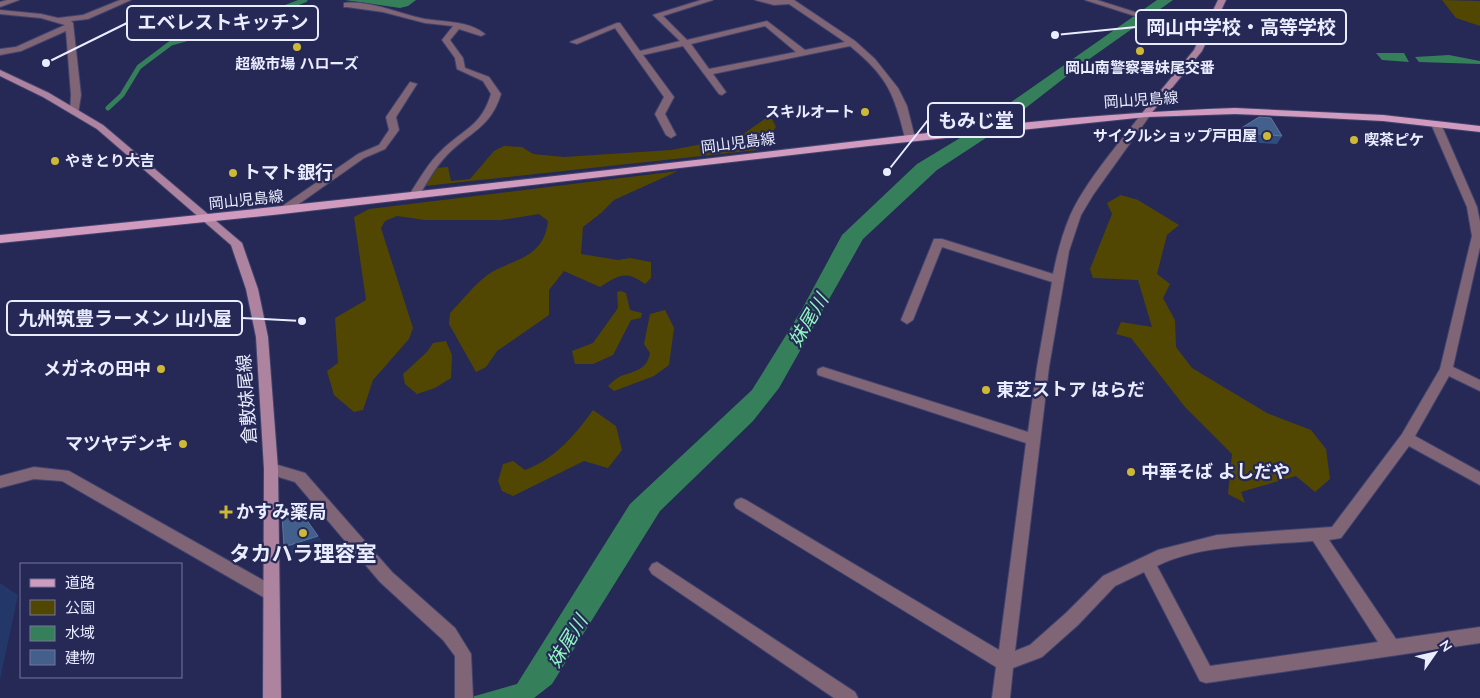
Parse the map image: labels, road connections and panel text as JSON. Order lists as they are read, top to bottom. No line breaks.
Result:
{"streets":{"main road":["岡山児島線","倉敷妹尾線"]},"crossings":[["岡山児島線","倉敷妹尾線"]],"water":["妹尾川"],"places":{"other":["岡山中学校・高等学校","超級市場 ハローズ","岡山南警察署妹尾交番","エベレストキッチン","スキルオート","サイクルショップ戸田屋","喫茶ピケ","やきとり大吉","もみじ堂","トマト銀行","九州筑豊ラーメン 山小屋","メガネの田中","東芝ストア はらだ","マツヤデンキ","中華そば よしだや","タカハラ理容室"],"health":["かすみ薬局"]},"legend":["道路","公園","水域","建物"],"north":"top right"}
